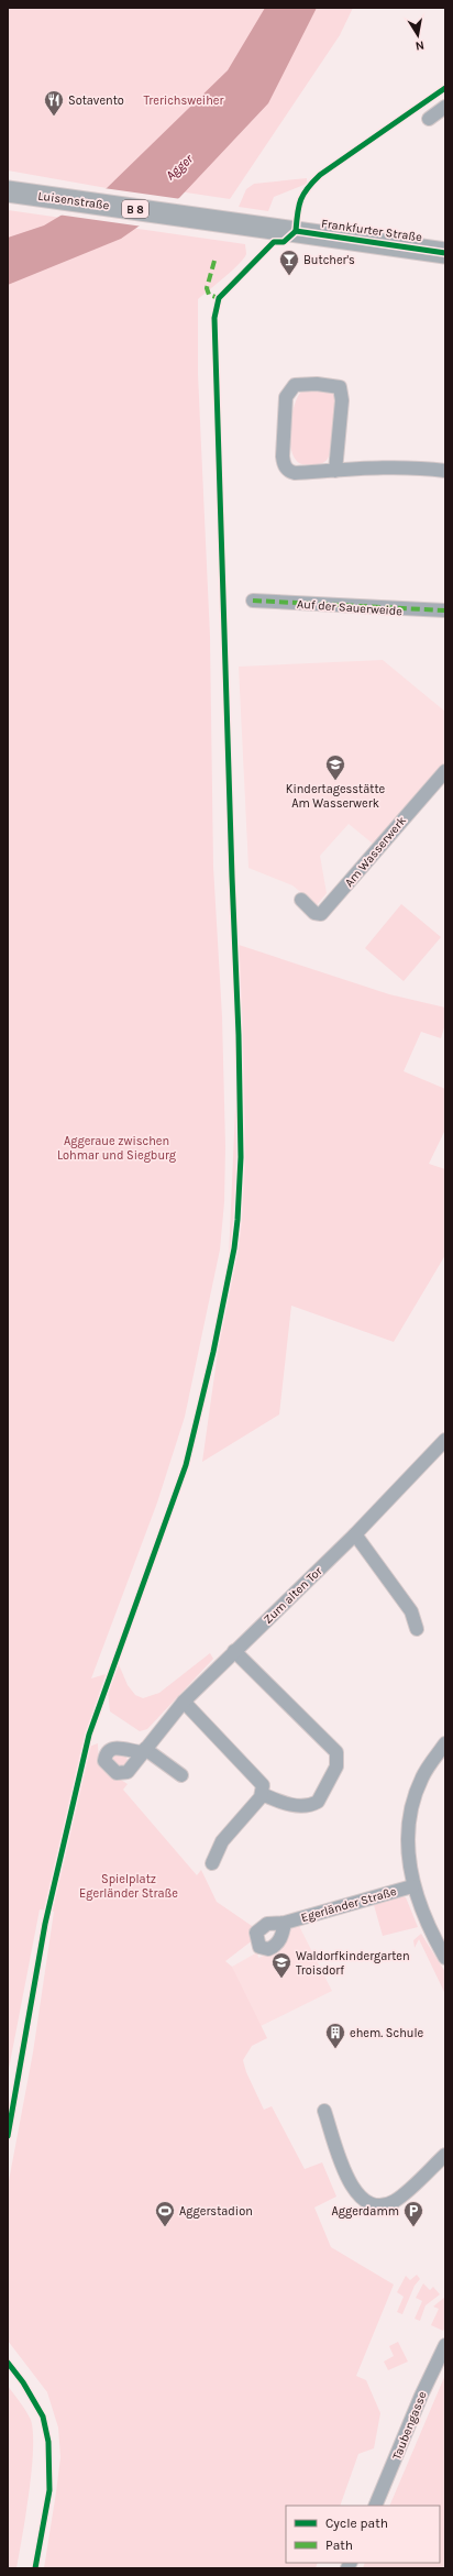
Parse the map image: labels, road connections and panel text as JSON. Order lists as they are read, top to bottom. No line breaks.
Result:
{"streets":{"main road":["Luisenstraße","B 8","Frankfurter Straße"],"street":["Auf der Sauerweide","Am Wasserwerk","Zum alten Tor","Egerländer Straße","Taubengasse"]},"crossings":[["Luisenstraße","Frankfurter Straße"]],"water":["Agger"],"parks":["Trerichsweiher","Aggeraue zwischen Lohmar und Siegburg","Spielplatz Egerländer Straße"],"places":{"restaurant":["Sotavento"],"bar":["Butcher's"],"school or university":["Kindertagesstätte Am Wasserwerk","Waldorfkindergarten Troisdorf"],"building":["ehem. Schule"],"sports":["Aggerstadion"],"parking":["Aggerdamm"]},"legend":["Cycle path","Path"],"north":"bottom"}
